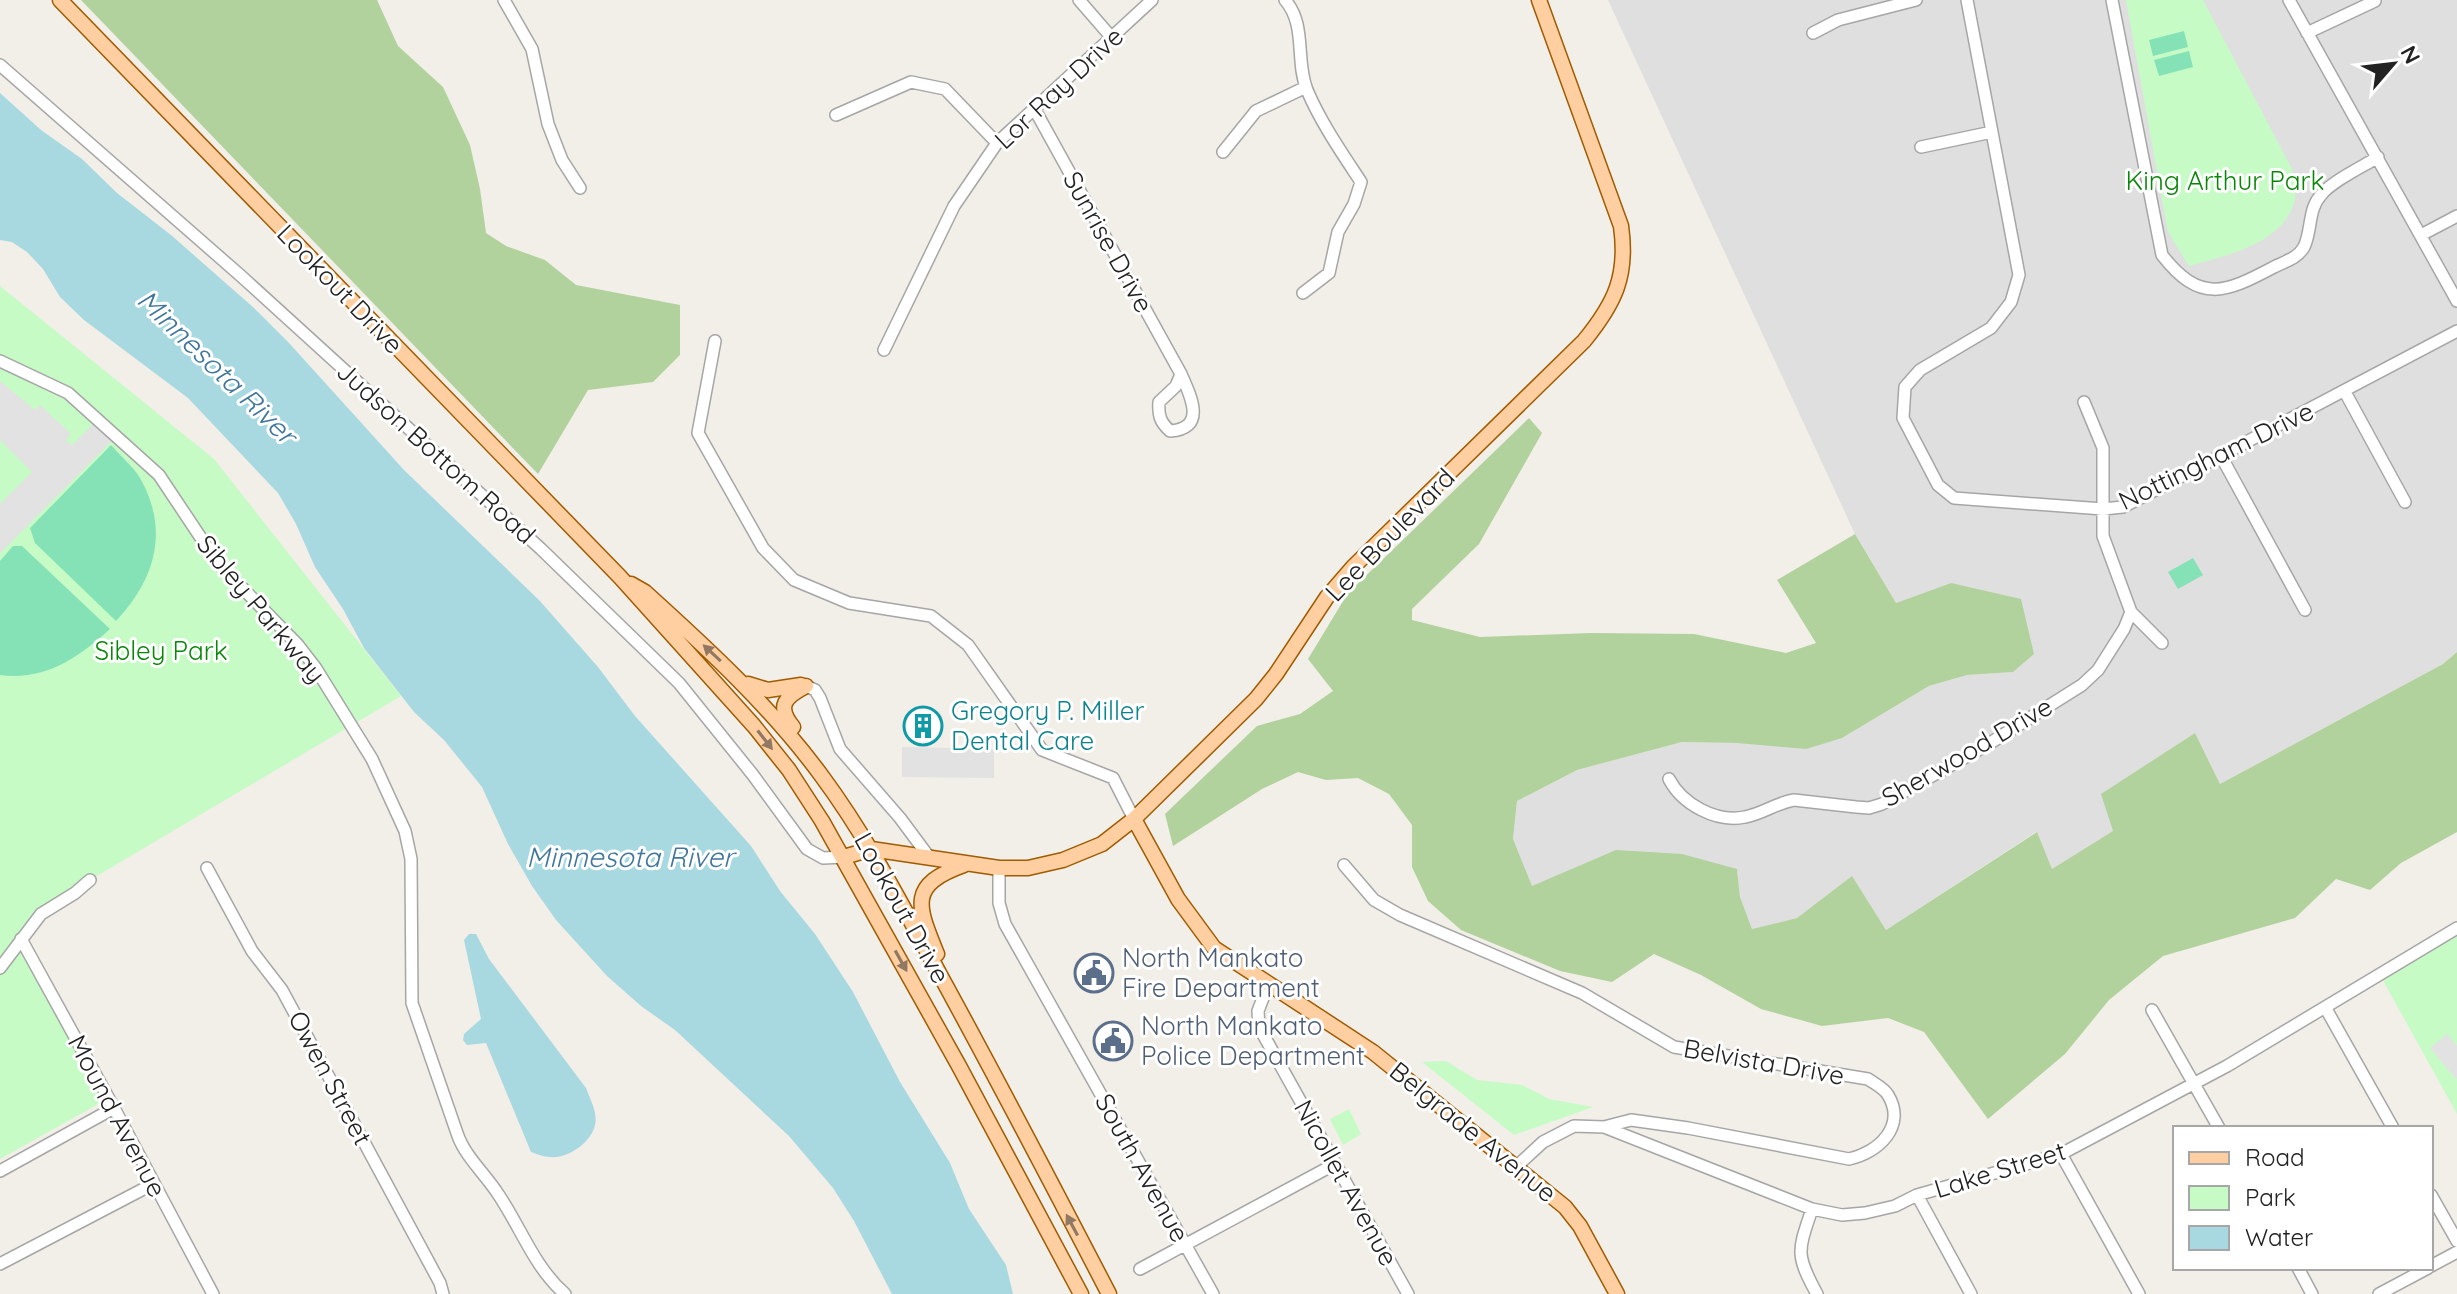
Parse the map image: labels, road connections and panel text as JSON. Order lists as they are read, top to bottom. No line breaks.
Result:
{"streets":{"main road":["Lookout Drive","Lee Boulevard","Belgrade Avenue"],"street":["Lor Ray Drive","Sunrise Drive","Judson Bottom Road","Nottingham Drive","Sibley Parkway","Sherwood Drive","Belvista Drive","Owen Street","Mound Avenue","South Avenue","Lake Street","Nicollet Avenue"]},"crossings":[["Lor Ray Drive","Sunrise Drive"],["Lookout Drive","Judson Bottom Road"],["Lookout Drive","Lee Boulevard"],["Judson Bottom Road","Lee Boulevard"],["Lee Boulevard","Belgrade Avenue"],["Lee Boulevard","South Avenue"],["Belvista Drive","Lake Street"],["Belgrade Avenue","Lake Street"],["Belgrade Avenue","Nicollet Avenue"]],"water":["Minnesota River"],"parks":["King Arthur Park","Sibley Park"],"places":{"building":["Gregory P. Miller Dental Care"],"public building":["North Mankato Fire Department","North Mankato Police Department"]},"legend":["Road","Park","Water"],"north":"top right"}
